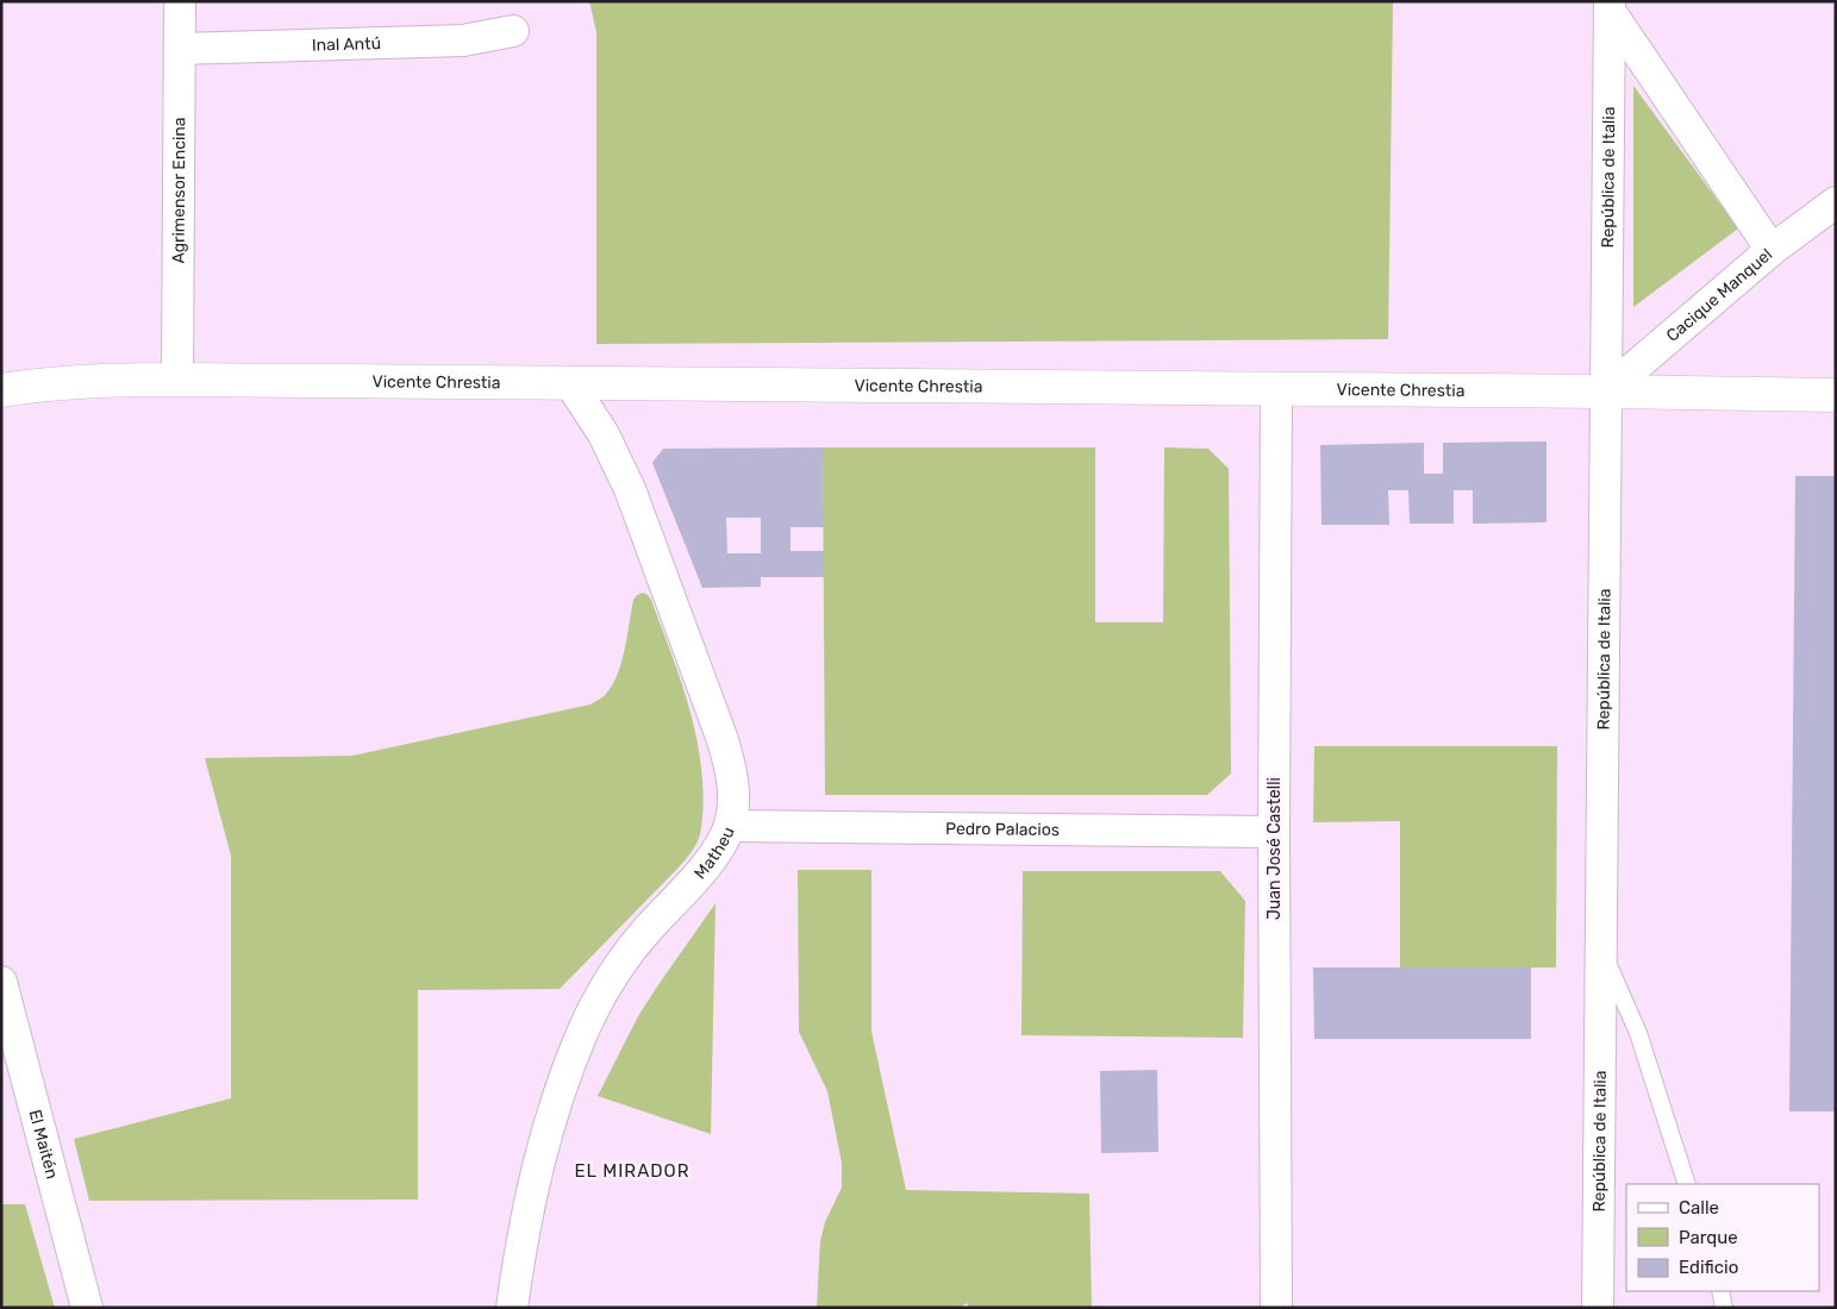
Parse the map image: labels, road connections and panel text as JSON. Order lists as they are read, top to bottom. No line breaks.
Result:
{"streets":{"main road":["Vicente Chrestia"],"street":["Inal Antú","República de Italia","Agrimensor Encina","Cacique Manquel","Pedro Palacios","Juan José Castelli","Matheu","El Maitén"]},"crossings":[["Inal Antú","Agrimensor Encina"],["República de Italia","Cacique Manquel"],["República de Italia","Vicente Chrestia"],["Agrimensor Encina","Vicente Chrestia"],["Cacique Manquel","Vicente Chrestia"],["Vicente Chrestia","Juan José Castelli"],["Vicente Chrestia","Matheu"],["Pedro Palacios","Juan José Castelli"],["Pedro Palacios","Matheu"]],"districts":["EL MIRADOR"],"legend":["Calle","Parque","Edificio"]}
